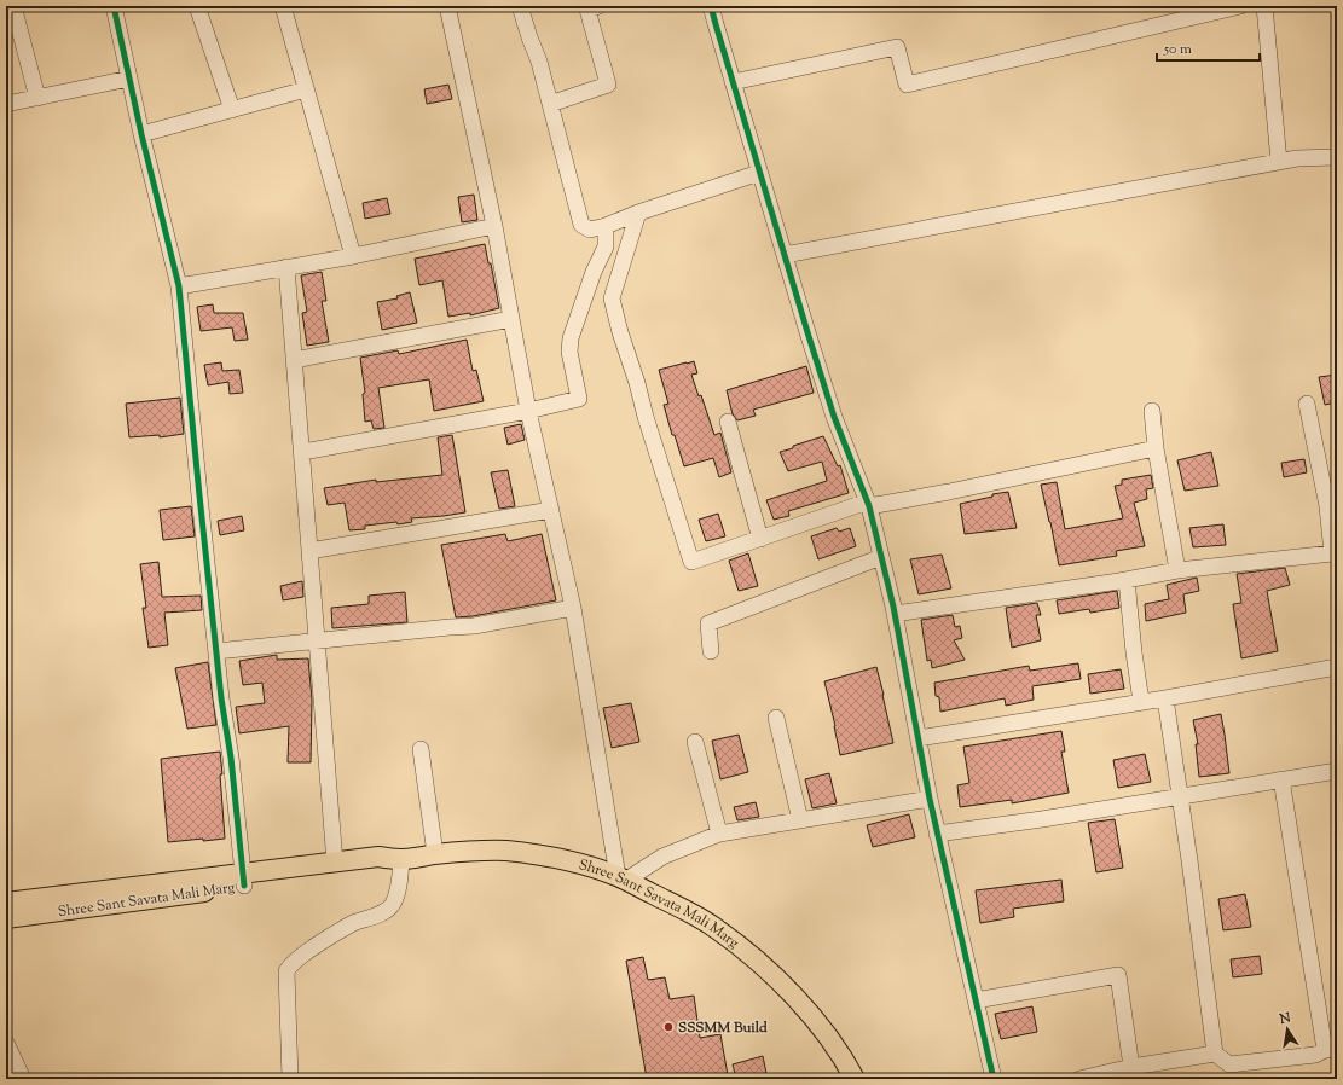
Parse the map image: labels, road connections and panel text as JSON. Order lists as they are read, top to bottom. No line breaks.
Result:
{"streets":{"main road":["Shree Sant Savata Mali Marg"]},"places":["SSSMM Build"],"scale_bar":"50 m","north":"top"}
